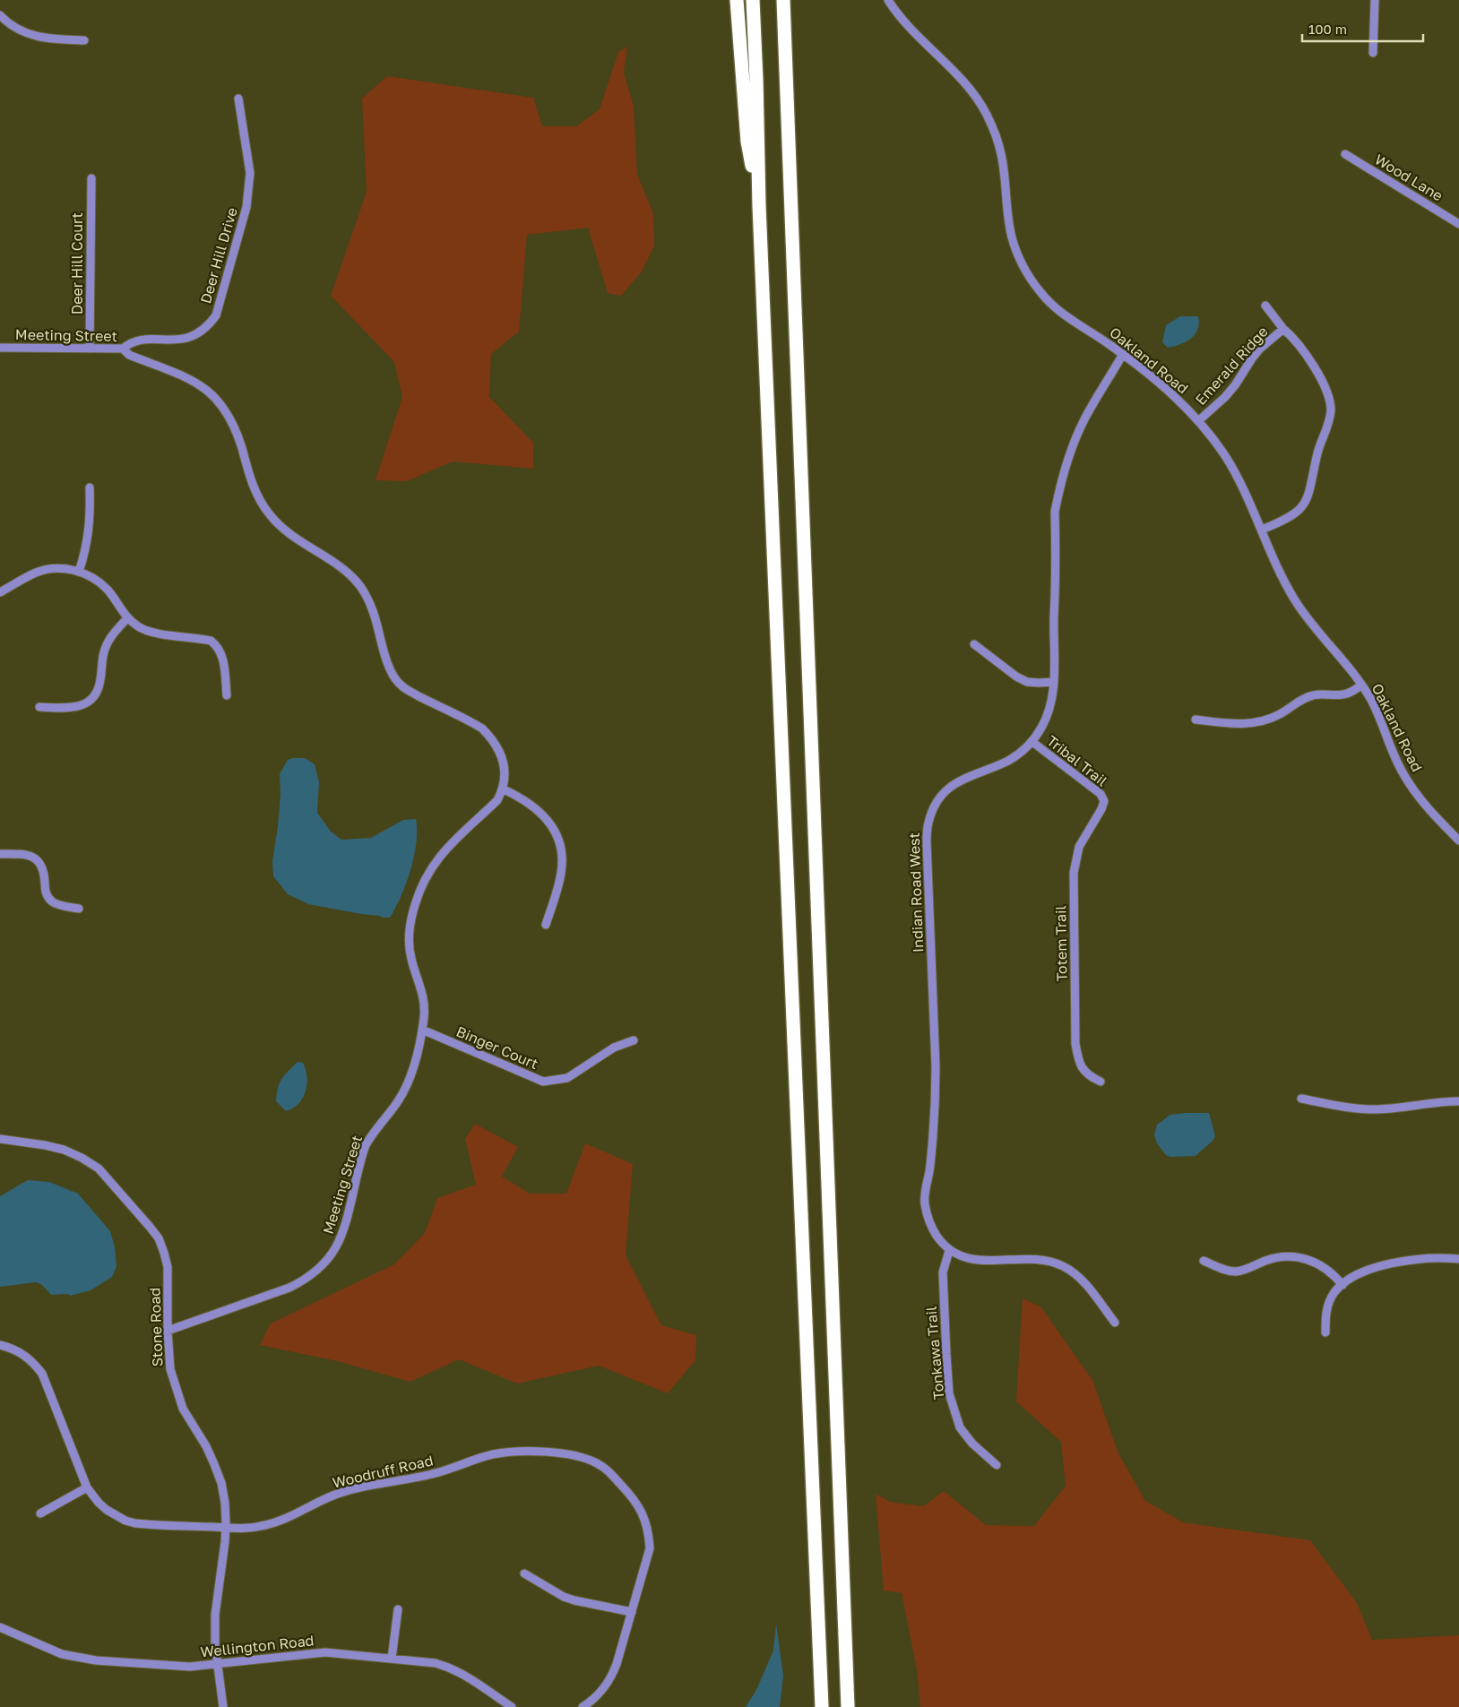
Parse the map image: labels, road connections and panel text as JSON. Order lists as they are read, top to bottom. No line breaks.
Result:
{"streets":{"street":["Wood Lane","Deer Hill Drive","Deer Hill Court","Meeting Street","Oakland Road","Emerald Ridge","Tribal Trail","Indian Road West","Totem Trail","Binger Court","Stone Road","Tonkawa Trail","Woodruff Road","Wellington Road"]},"crossings":[["Deer Hill Drive","Meeting Street"],["Deer Hill Court","Meeting Street"],["Meeting Street","Binger Court"],["Meeting Street","Stone Road"],["Oakland Road","Emerald Ridge"],["Oakland Road","Indian Road West"],["Tribal Trail","Indian Road West"],["Tribal Trail","Totem Trail"],["Indian Road West","Tonkawa Trail"],["Stone Road","Woodruff Road"],["Stone Road","Wellington Road"]],"scale_bar":"100 m"}
